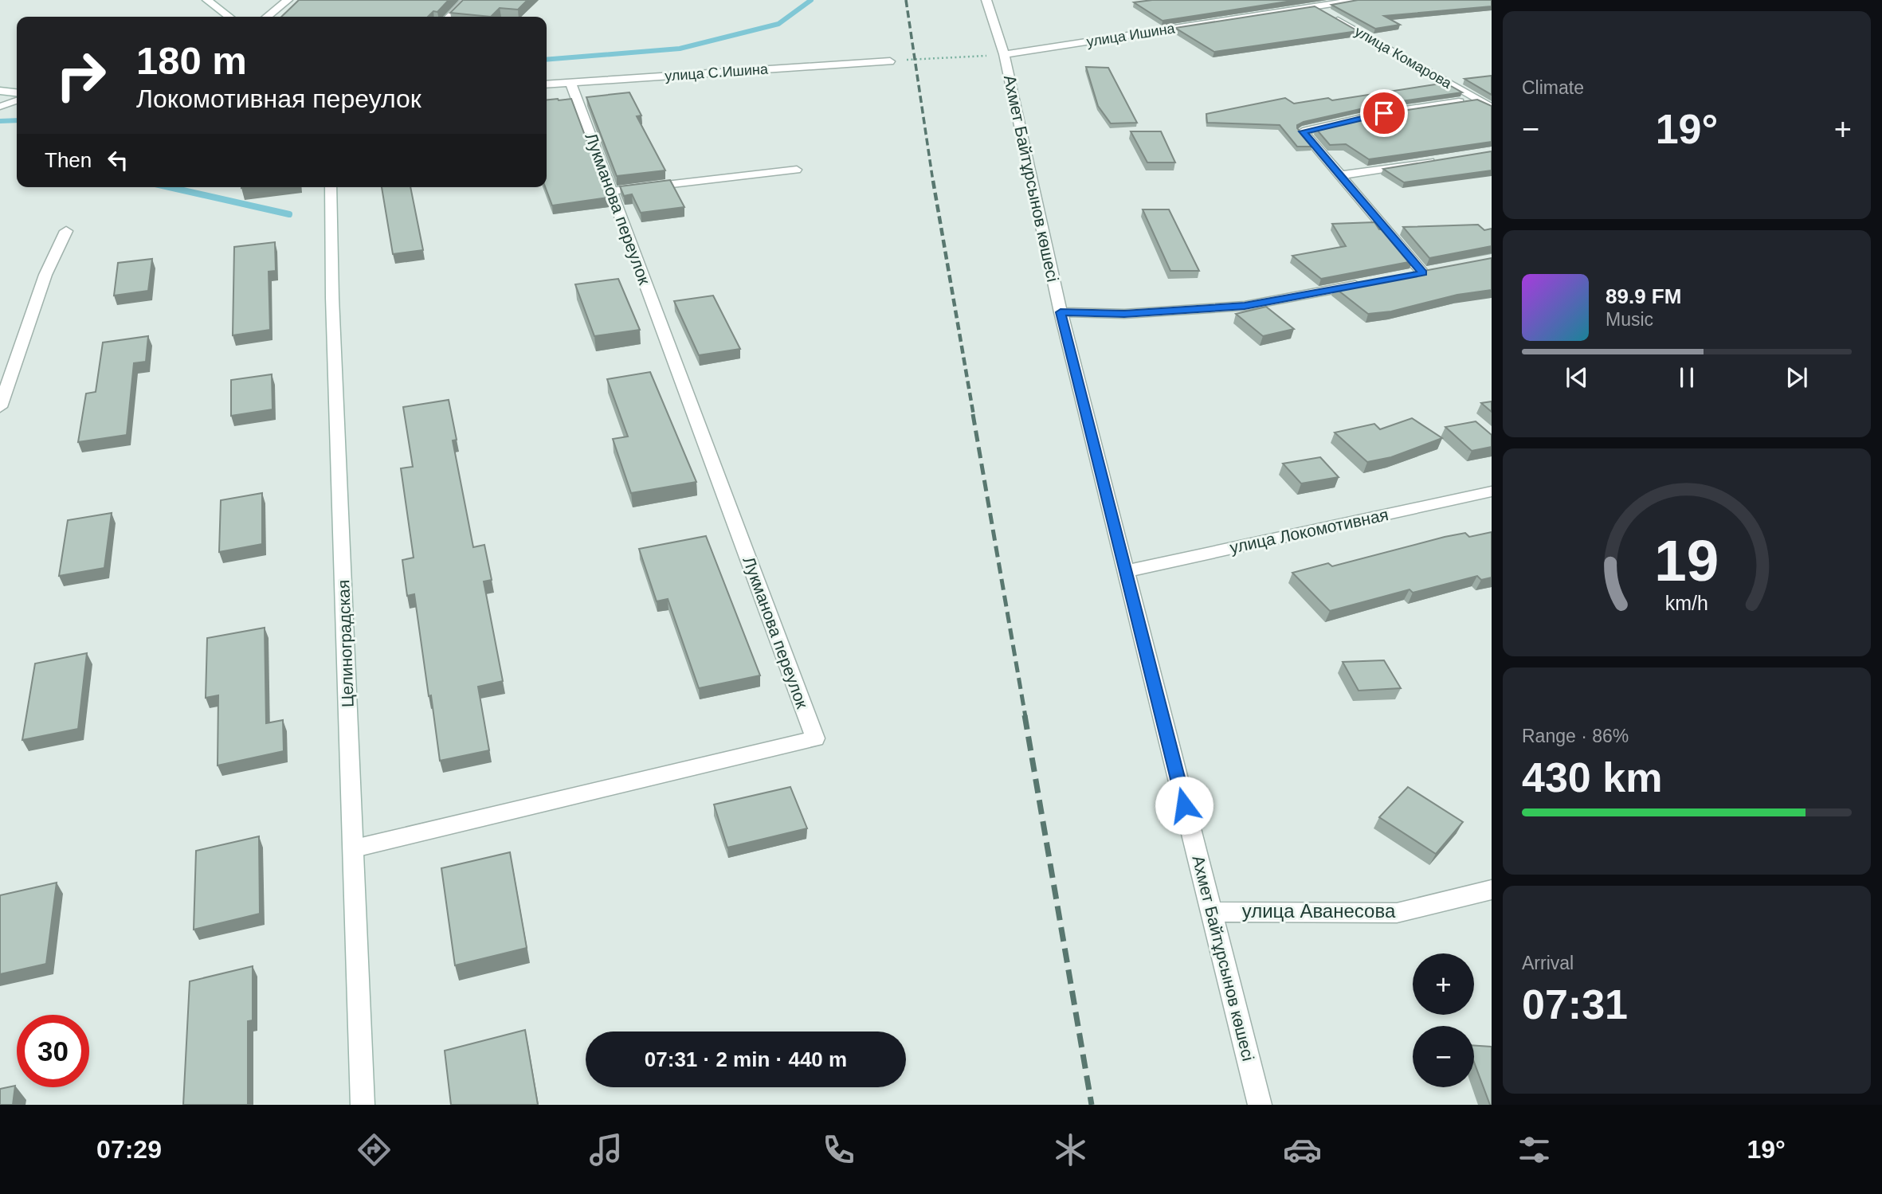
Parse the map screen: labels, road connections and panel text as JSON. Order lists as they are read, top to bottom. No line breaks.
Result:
{"streets":{"street":["улица Ишина","улица Комарова","улица С.Ишина","Ахмет Байтұрсынов көшесі","Лукманова переулок","улица Локомотивная","Целиноградская","улица Аванесова"]},"crossings":[["улица Ишина","улица Комарова"],["улица Ишина","Ахмет Байтұрсынов көшесі"],["улица С.Ишина","Лукманова переулок"],["Ахмет Байтұрсынов көшесі","улица Локомотивная"],["Ахмет Байтұрсынов көшесі","улица Аванесова"],["Лукманова переулок","Целиноградская"]],"page":{"tile":["Climate",["Range · 86%","430 km"],["Arrival","07:31"]],"turn":["180 m","Локомотивная переулок"],"heat":["−","19°","+"],"then":"Then","song":["89.9 FM","Music"],"map_buttons":["+","−"],"limit":"30","trip":"07:31 · 2 min · 440 m","tabs":["07:29","19°"],"gauge":["19","km/h"]}}
